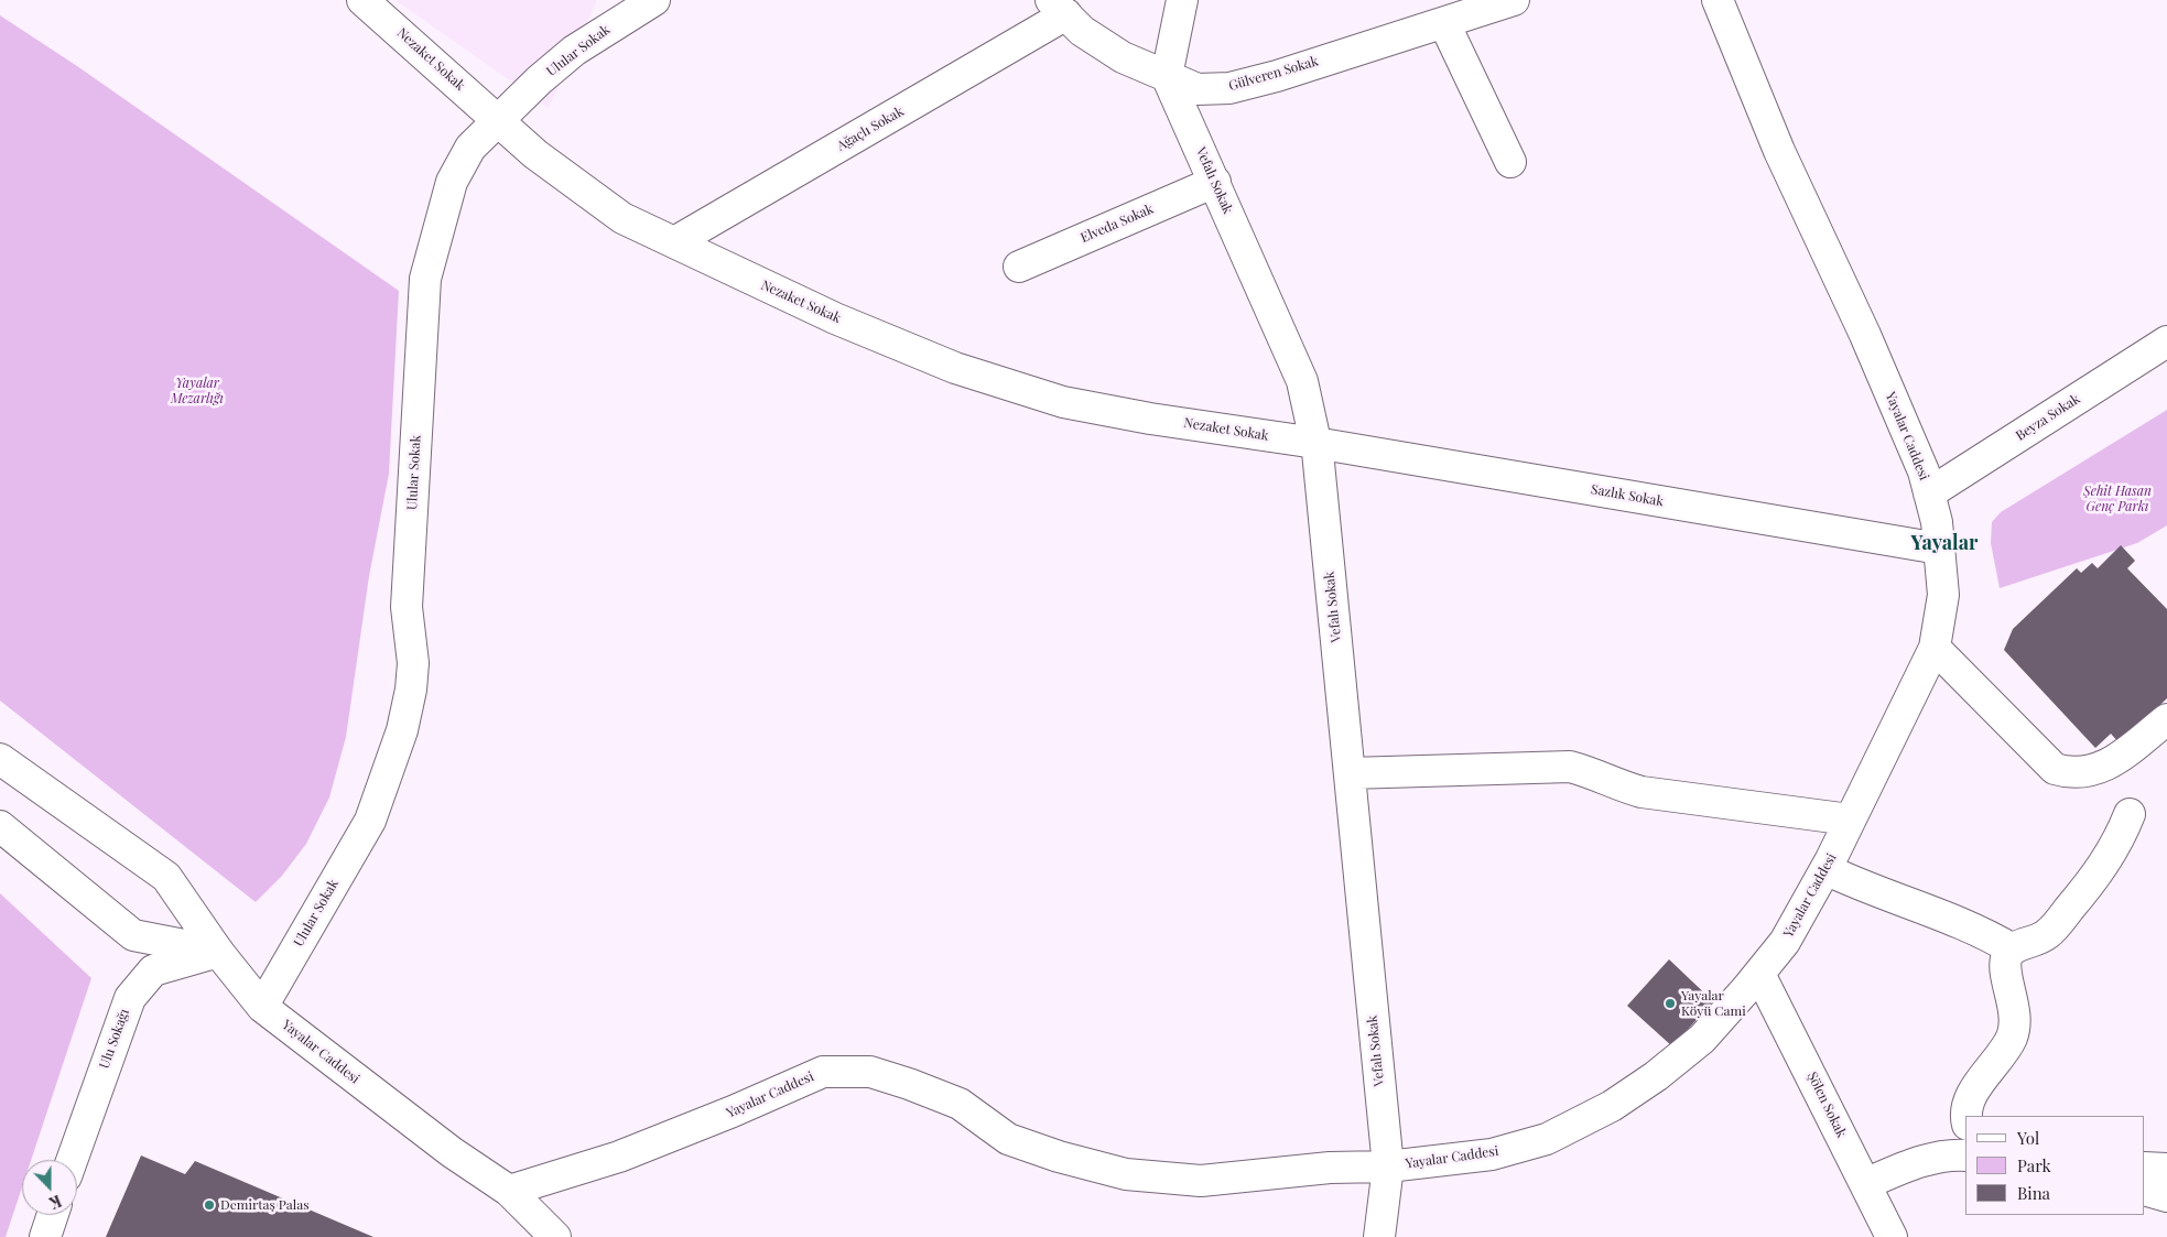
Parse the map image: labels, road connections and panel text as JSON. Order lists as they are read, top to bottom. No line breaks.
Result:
{"streets":{"street":["Ulular Sokak","Nezaket Sokak","Gülveren Sokak","Ağaçlı Sokak","Vefalı Sokak","Elveda Sokak","Beyza Sokak","Yayalar Caddesi","Sazlık Sokak","Ulu Sokağı","Şölen Sokak"]},"crossings":[["Ulular Sokak","Nezaket Sokak"],["Ulular Sokak","Yayalar Caddesi"],["Nezaket Sokak","Ağaçlı Sokak"],["Nezaket Sokak","Vefalı Sokak"],["Nezaket Sokak","Sazlık Sokak"],["Gülveren Sokak","Ağaçlı Sokak"],["Gülveren Sokak","Vefalı Sokak"],["Vefalı Sokak","Elveda Sokak"],["Vefalı Sokak","Yayalar Caddesi"],["Vefalı Sokak","Sazlık Sokak"],["Beyza Sokak","Yayalar Caddesi"],["Yayalar Caddesi","Sazlık Sokak"],["Yayalar Caddesi","Ulu Sokağı"],["Yayalar Caddesi","Şölen Sokak"]],"districts":["Yayalar"],"parks":["Yayalar Mezarlığı","Şehit Hasan Genç Parkı"],"places":["Yayalar Köyü Cami","Demirtaş Palas"],"legend":["Yol","Park","Bina"],"north":"bottom"}
